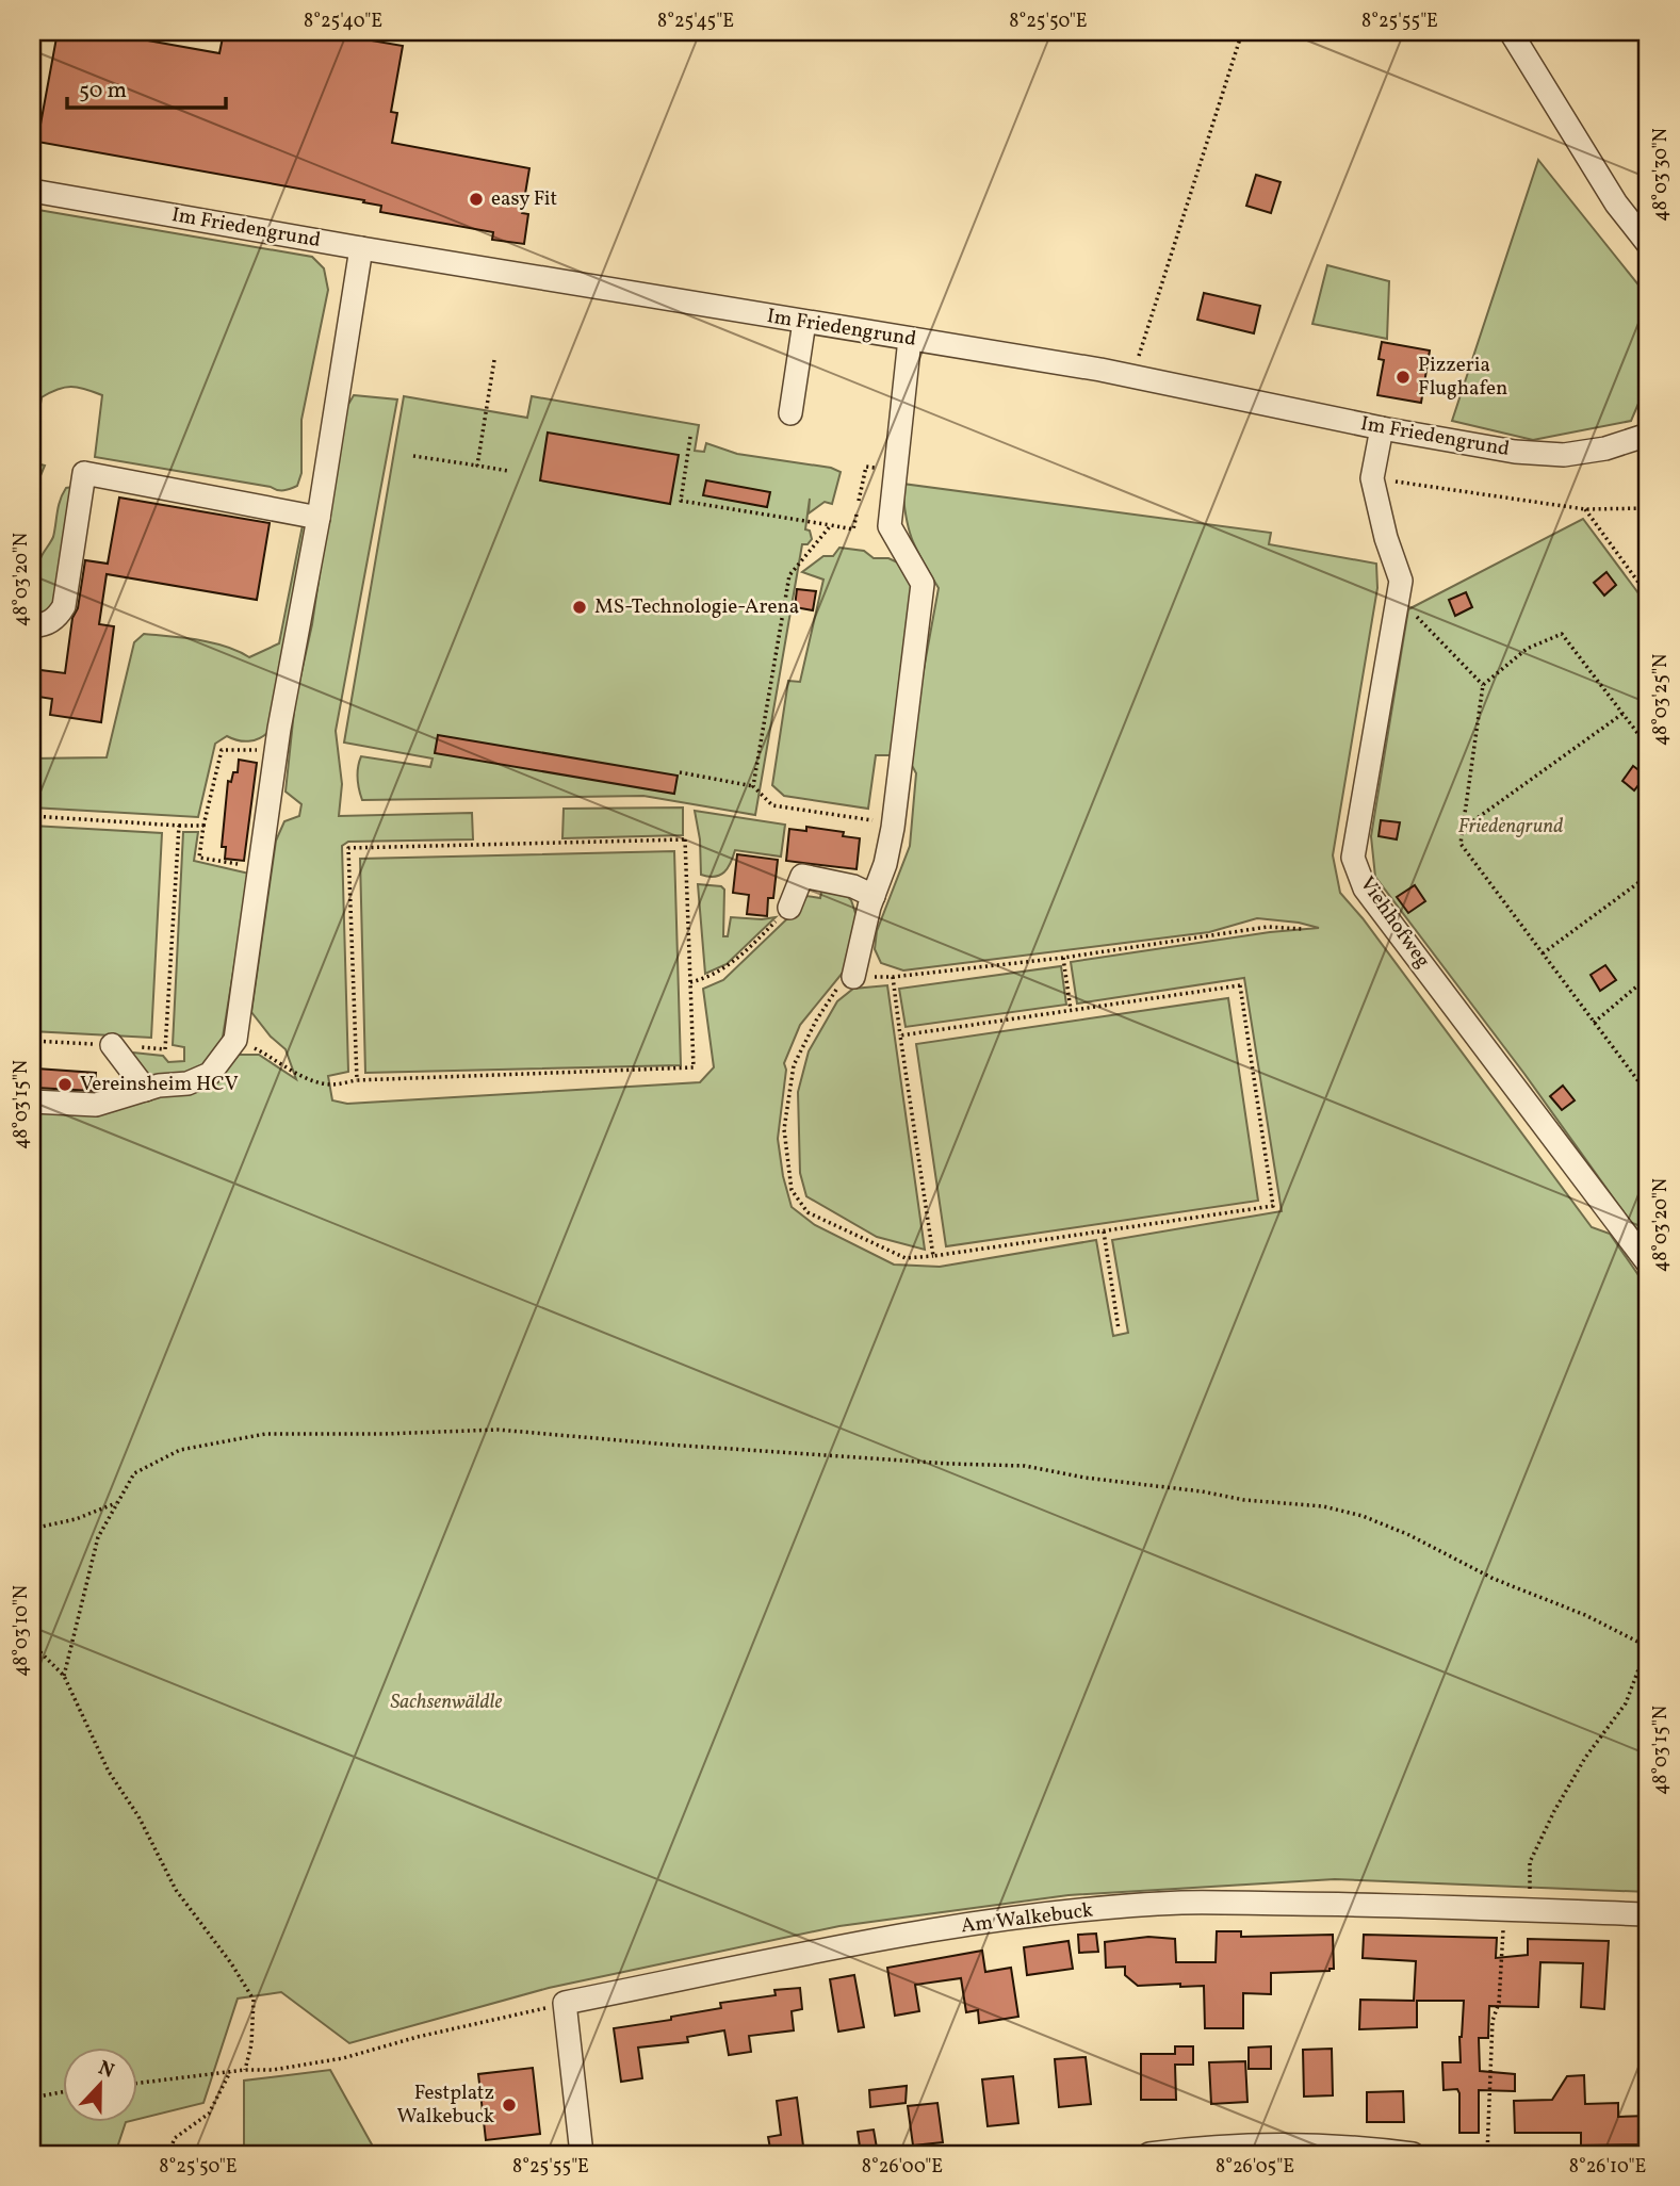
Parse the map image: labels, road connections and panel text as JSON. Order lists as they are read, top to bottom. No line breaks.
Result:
{"streets":{"street":["Im Friedengrund","Viehhofweg","Am Walkebuck"]},"crossings":[["Im Friedengrund","Viehhofweg"]],"parks":["Friedengrund","Sachsenwäldle"],"places":["easy Fit","Pizzeria Flughafen","MS-Technologie-Arena","Vereinsheim HCV","Festplatz Walkebuck"],"scale_bar":"50 m","north":"top","coordinates":["8°25'40\"E","8°25'45\"E","8°25'50\"E","8°25'55\"E","48°03'30\"N","48°03'20\"N","48°03'25\"N","48°03'15\"N","48°03'10\"N","8°26'00\"E","8°26'05\"E","8°26'10\"E"]}
